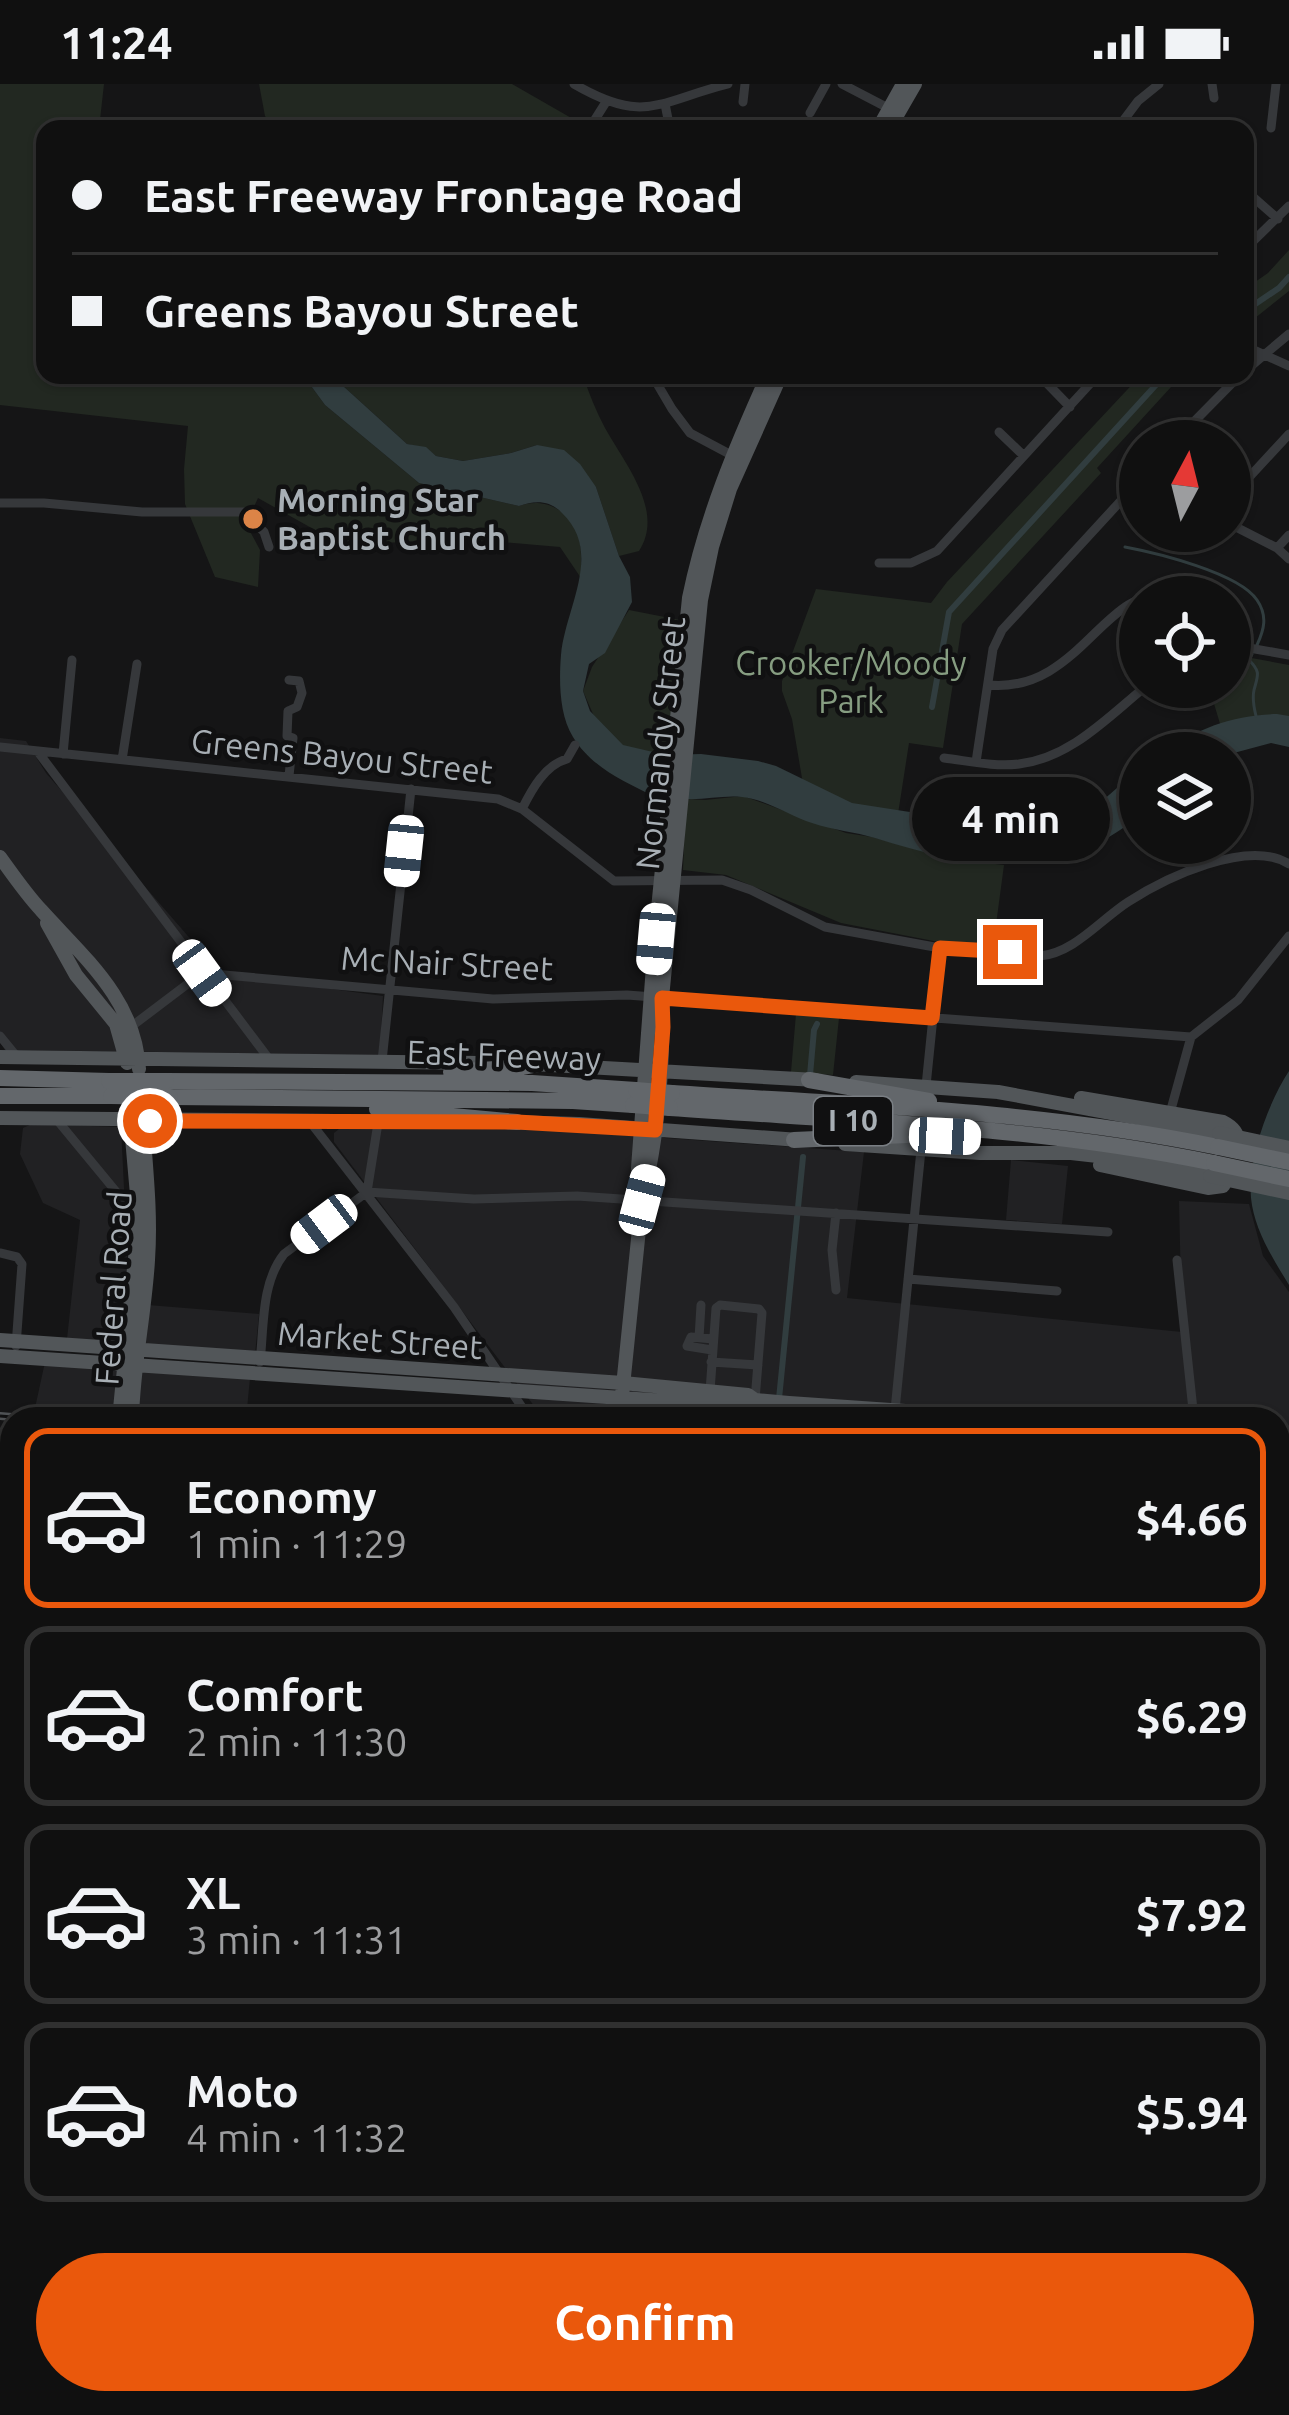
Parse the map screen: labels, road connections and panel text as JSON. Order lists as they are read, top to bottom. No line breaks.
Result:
{"streets":{"highway":["East Freeway","I 10"],"main road":["Normandy Street","Federal Road","Market Street"],"street":["Greens Bayou Street","Mc Nair Street"]},"crossings":[["Normandy Street","Greens Bayou Street"],["Normandy Street","Mc Nair Street"],["Normandy Street","Market Street"],["Federal Road","Market Street"]],"parks":["Crooker/Moody Park"],"places":["Morning Star Baptist Church"],"north":"top","page":{"status":"11:24","banner":["East Freeway Frontage Road","Greens Bayou Street"],"bubble":"4 min","list":[{"name":"Economy","note":"1 min · 11:29","value":"$4.66"},{"name":"Comfort","note":"2 min · 11:30","value":"$6.29"},{"name":"XL","note":"3 min · 11:31","value":"$7.92"},{"name":"Moto","note":"4 min · 11:32","value":"$5.94"}],"buttons":"Confirm"}}
